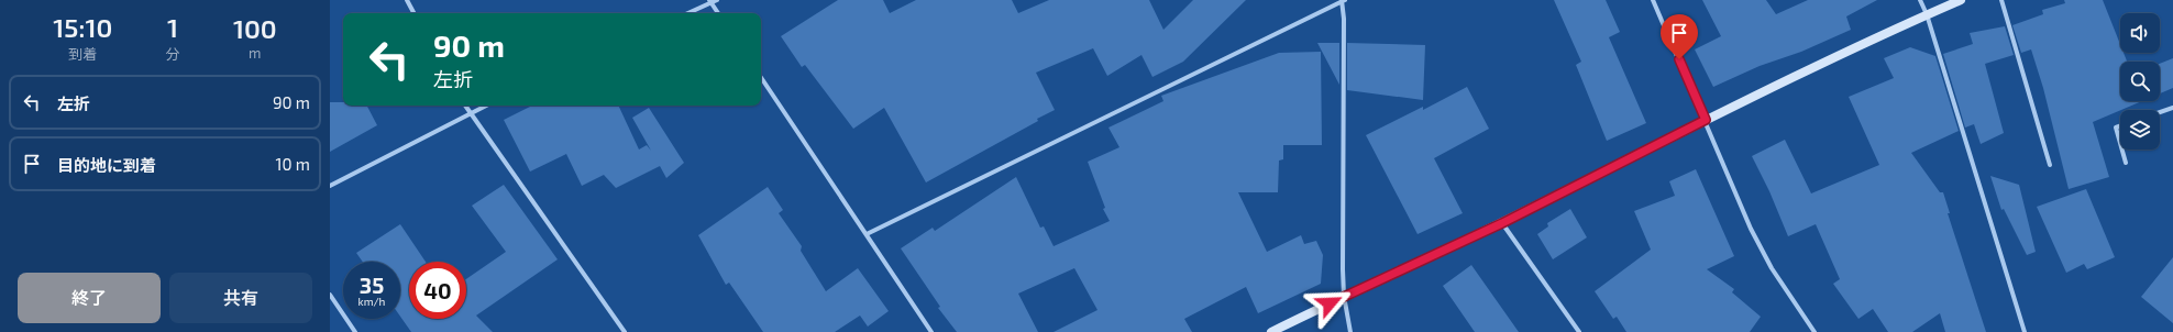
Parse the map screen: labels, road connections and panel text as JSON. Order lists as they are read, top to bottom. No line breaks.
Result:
{"page":{"eta":["15:10","到着","1","分","100","m"],"turn":["90 m","左折"],"list":[{"name":"左折","value":"90 m"},{"name":"目的地に到着","value":"10 m"}],"speed":"35 km/h","limit":"40","buttons":["終了","共有"]}}
